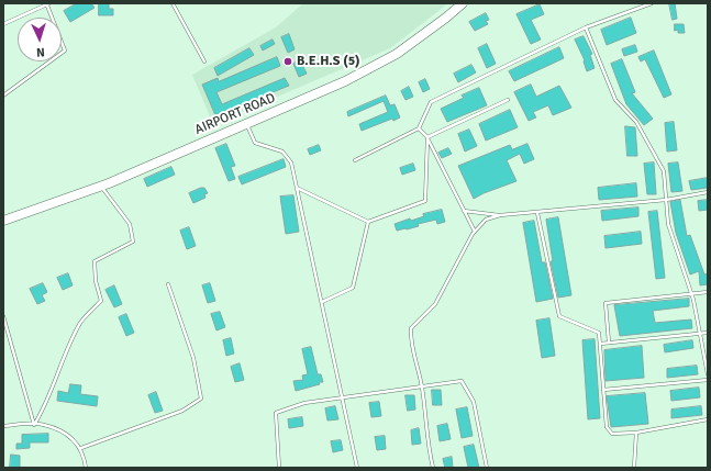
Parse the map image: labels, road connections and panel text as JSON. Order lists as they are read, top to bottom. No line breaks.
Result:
{"streets":{"main road":["AIRPORT ROAD"]},"places":["B.E.H.S (5)"],"north":"bottom"}
